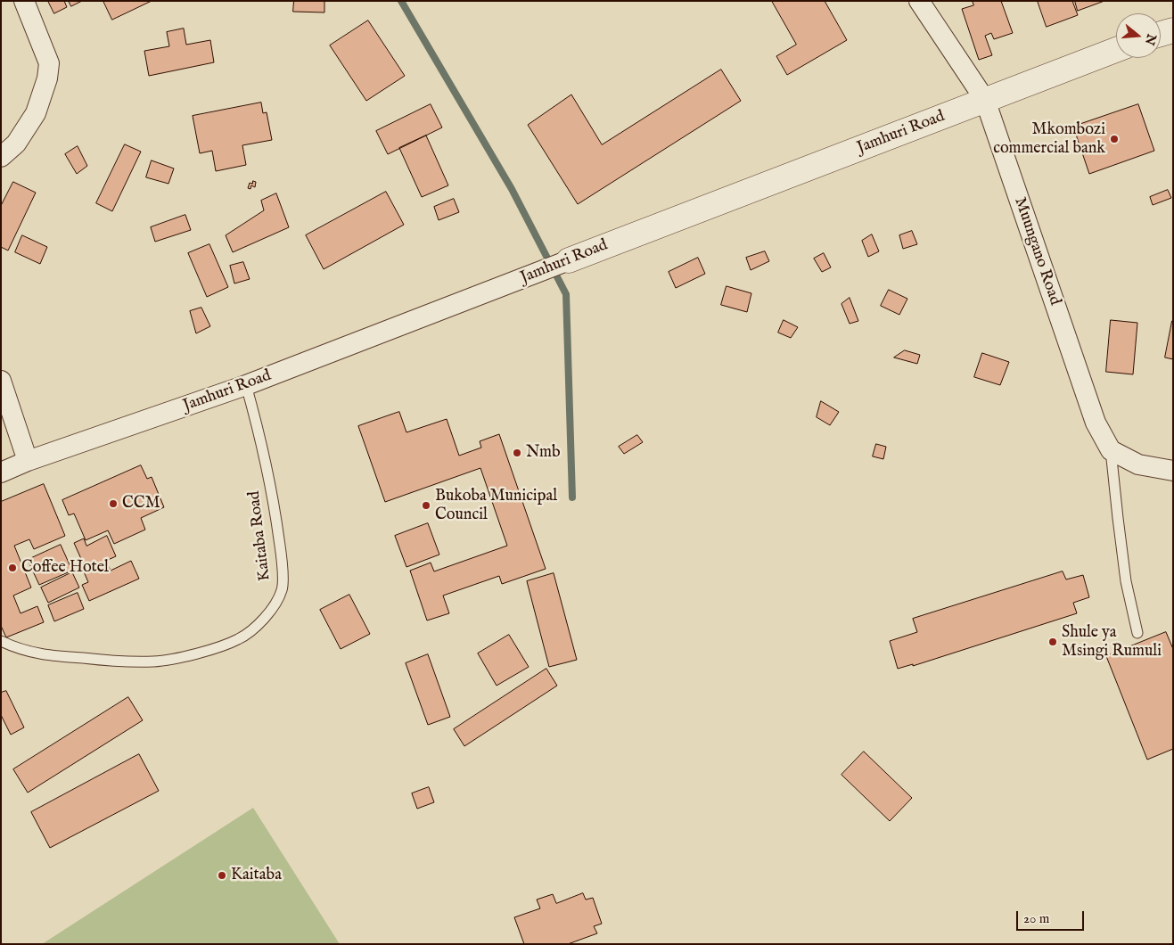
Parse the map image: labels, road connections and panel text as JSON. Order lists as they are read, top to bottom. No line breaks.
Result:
{"streets":{"street":["Jamhuri Road","Muungano Road"],"lane":["Kaitaba Road"]},"crossings":[["Jamhuri Road","Muungano Road"],["Jamhuri Road","Kaitaba Road"]],"places":["Mkombozi commercial bank","Nmb","CCM","Bukoba Municipal Council","Coffee Hotel","Shule ya Msingi Rumuli","Kaitaba"],"scale_bar":"20 m","north":"right"}
